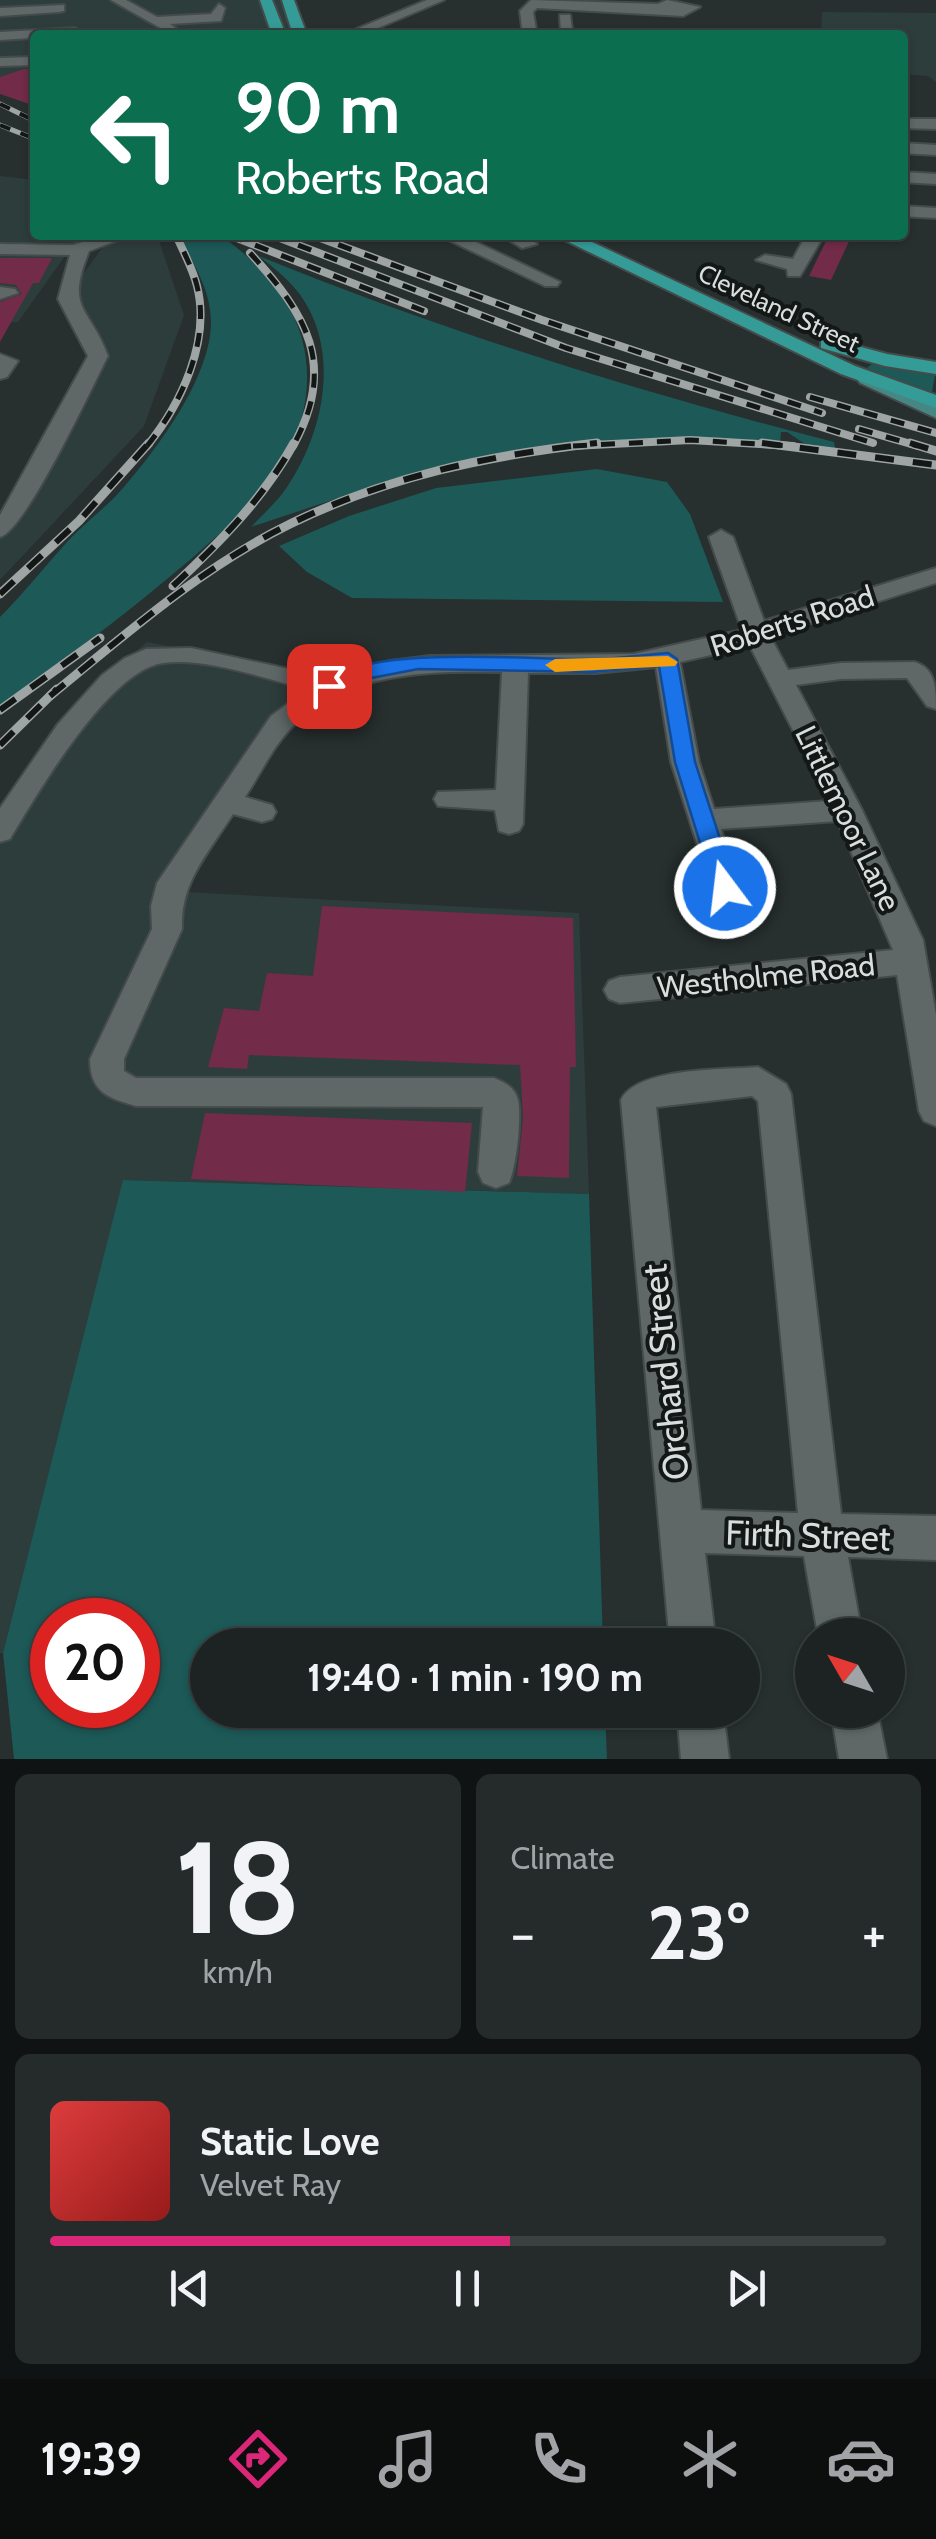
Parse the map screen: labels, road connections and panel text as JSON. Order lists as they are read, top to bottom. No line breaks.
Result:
{"streets":{"highway":["Cleveland Street"],"street":["Roberts Road","Littlemoor Lane","Westholme Road","Orchard Street","Firth Street"]},"crossings":[["Roberts Road","Littlemoor Lane"],["Littlemoor Lane","Westholme Road"],["Orchard Street","Firth Street"]],"north":"top left","page":{"turn":["90 m","Roberts Road"],"limit":"20","trip":"19:40 · 1 min · 190 m","tile":[["18","km/h"],"Climate"],"heat":["−","23°","+"],"song":["Static Love","Velvet Ray"],"tabs":"19:39"}}
